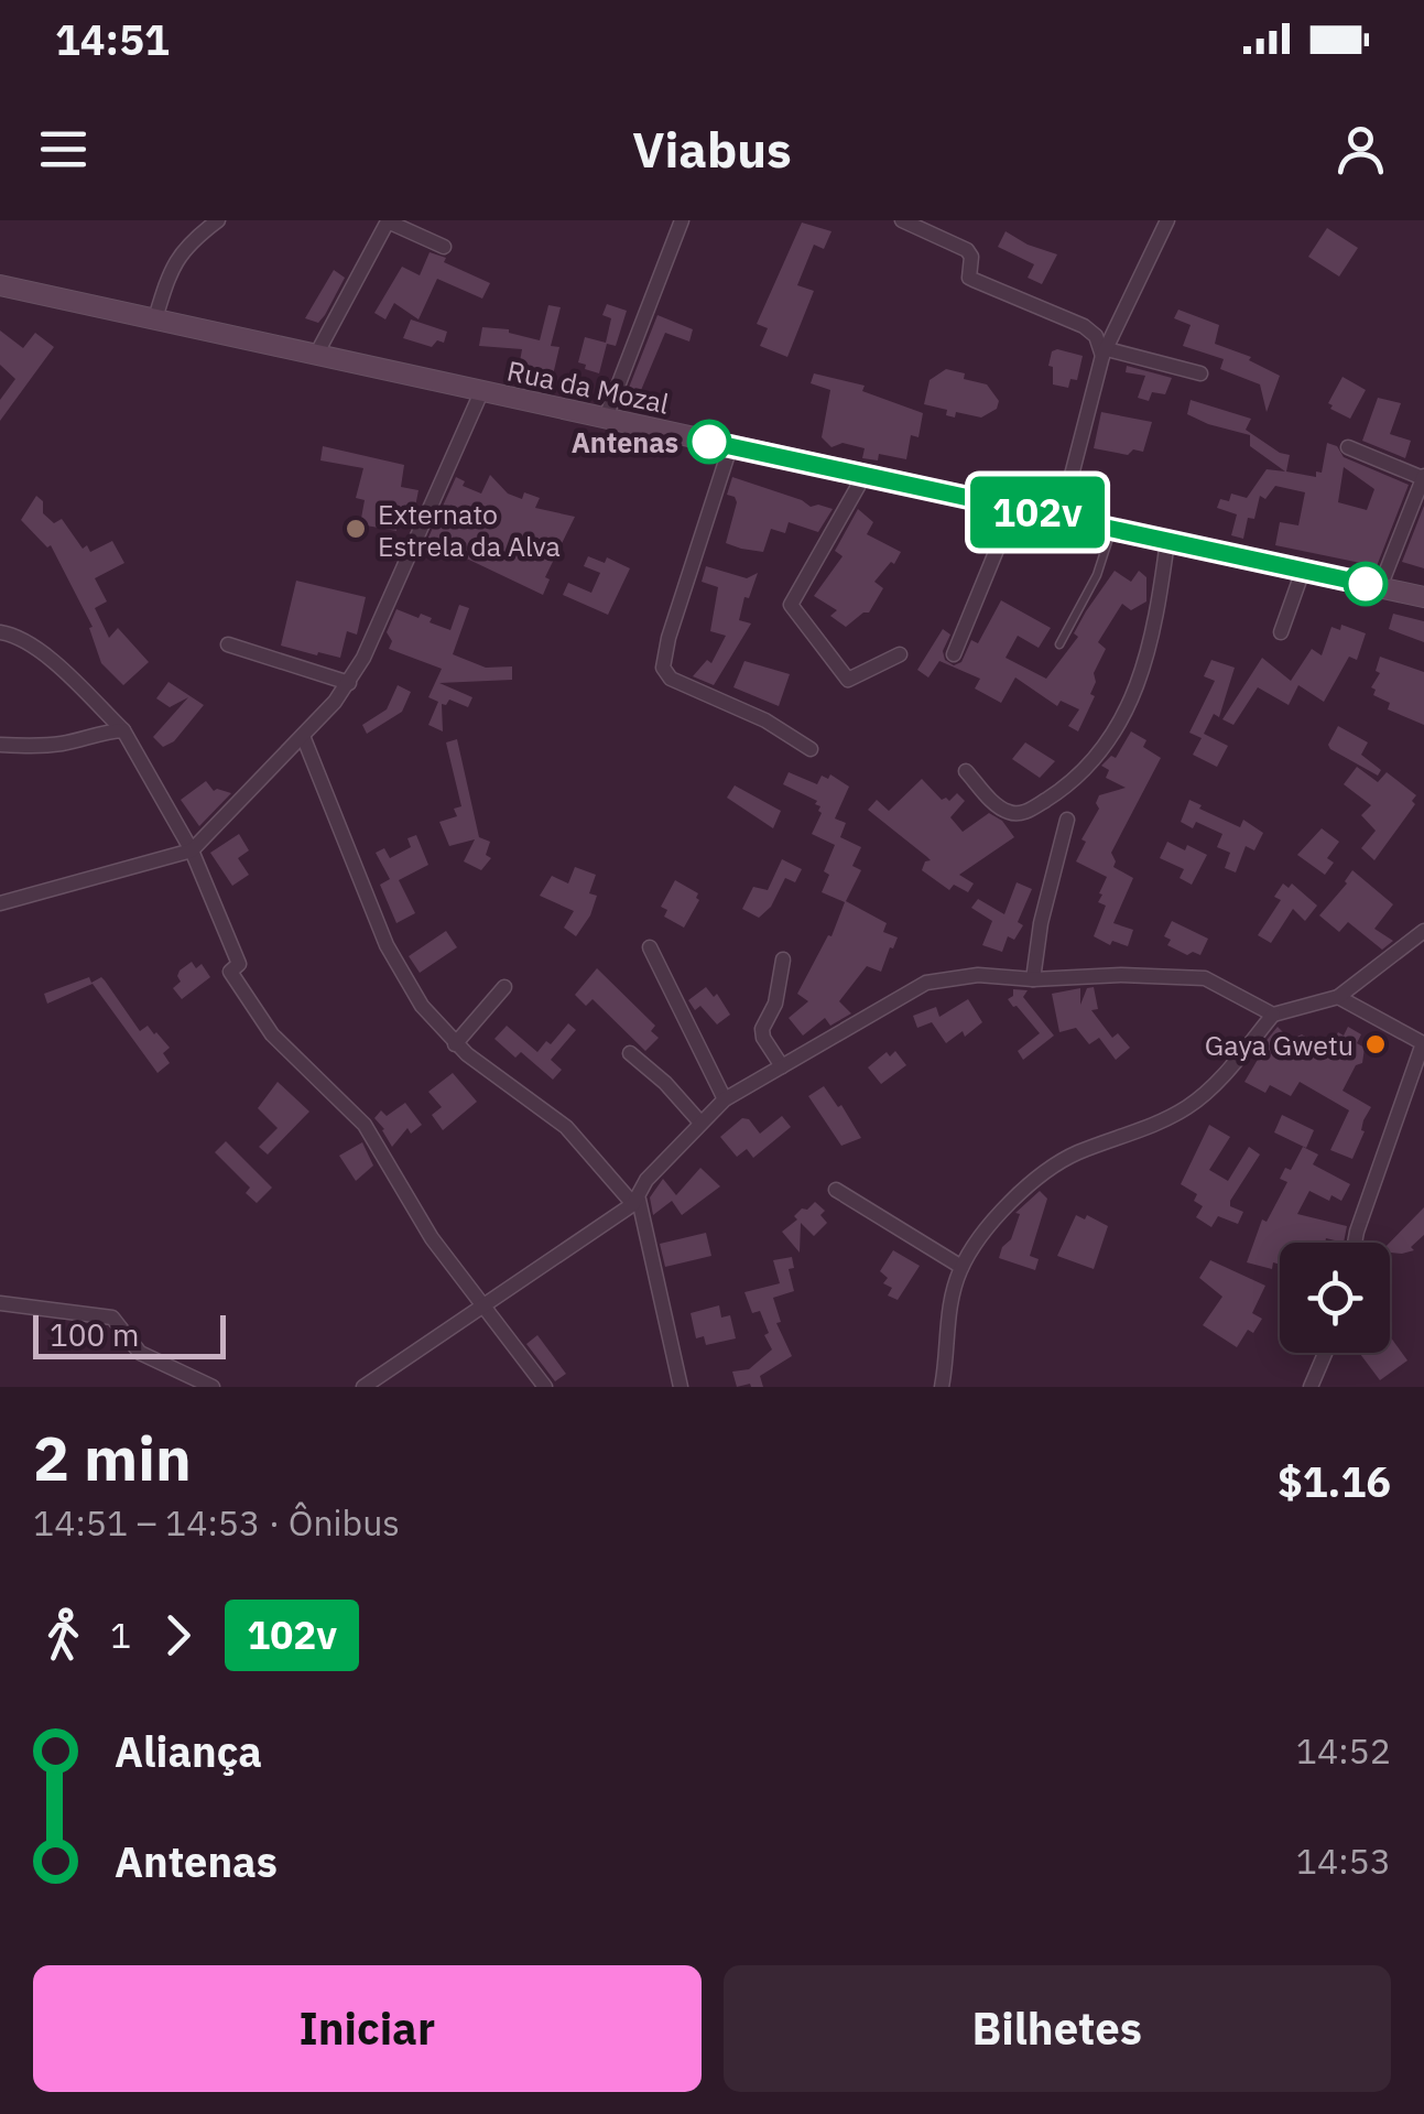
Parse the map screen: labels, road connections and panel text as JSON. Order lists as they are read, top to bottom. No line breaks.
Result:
{"streets":{"main road":["Rua da Mozal"]},"places":["Antenas","Externato Estrela da Alva","Gaya Gwetu"],"lines":["bus line 102v"],"scale_bar":"100 m","page":{"status":"14:51","header":"Viabus","on_map":"102v","scale":"100 m","heading":["2 min","14:51 – 14:53 · Ônibus","$1.16"],"legs":["1","102v"],"list":[{"name":"Aliança","value":"14:52"},{"name":"Antenas","value":"14:53"}],"buttons":["Iniciar","Bilhetes"]}}
